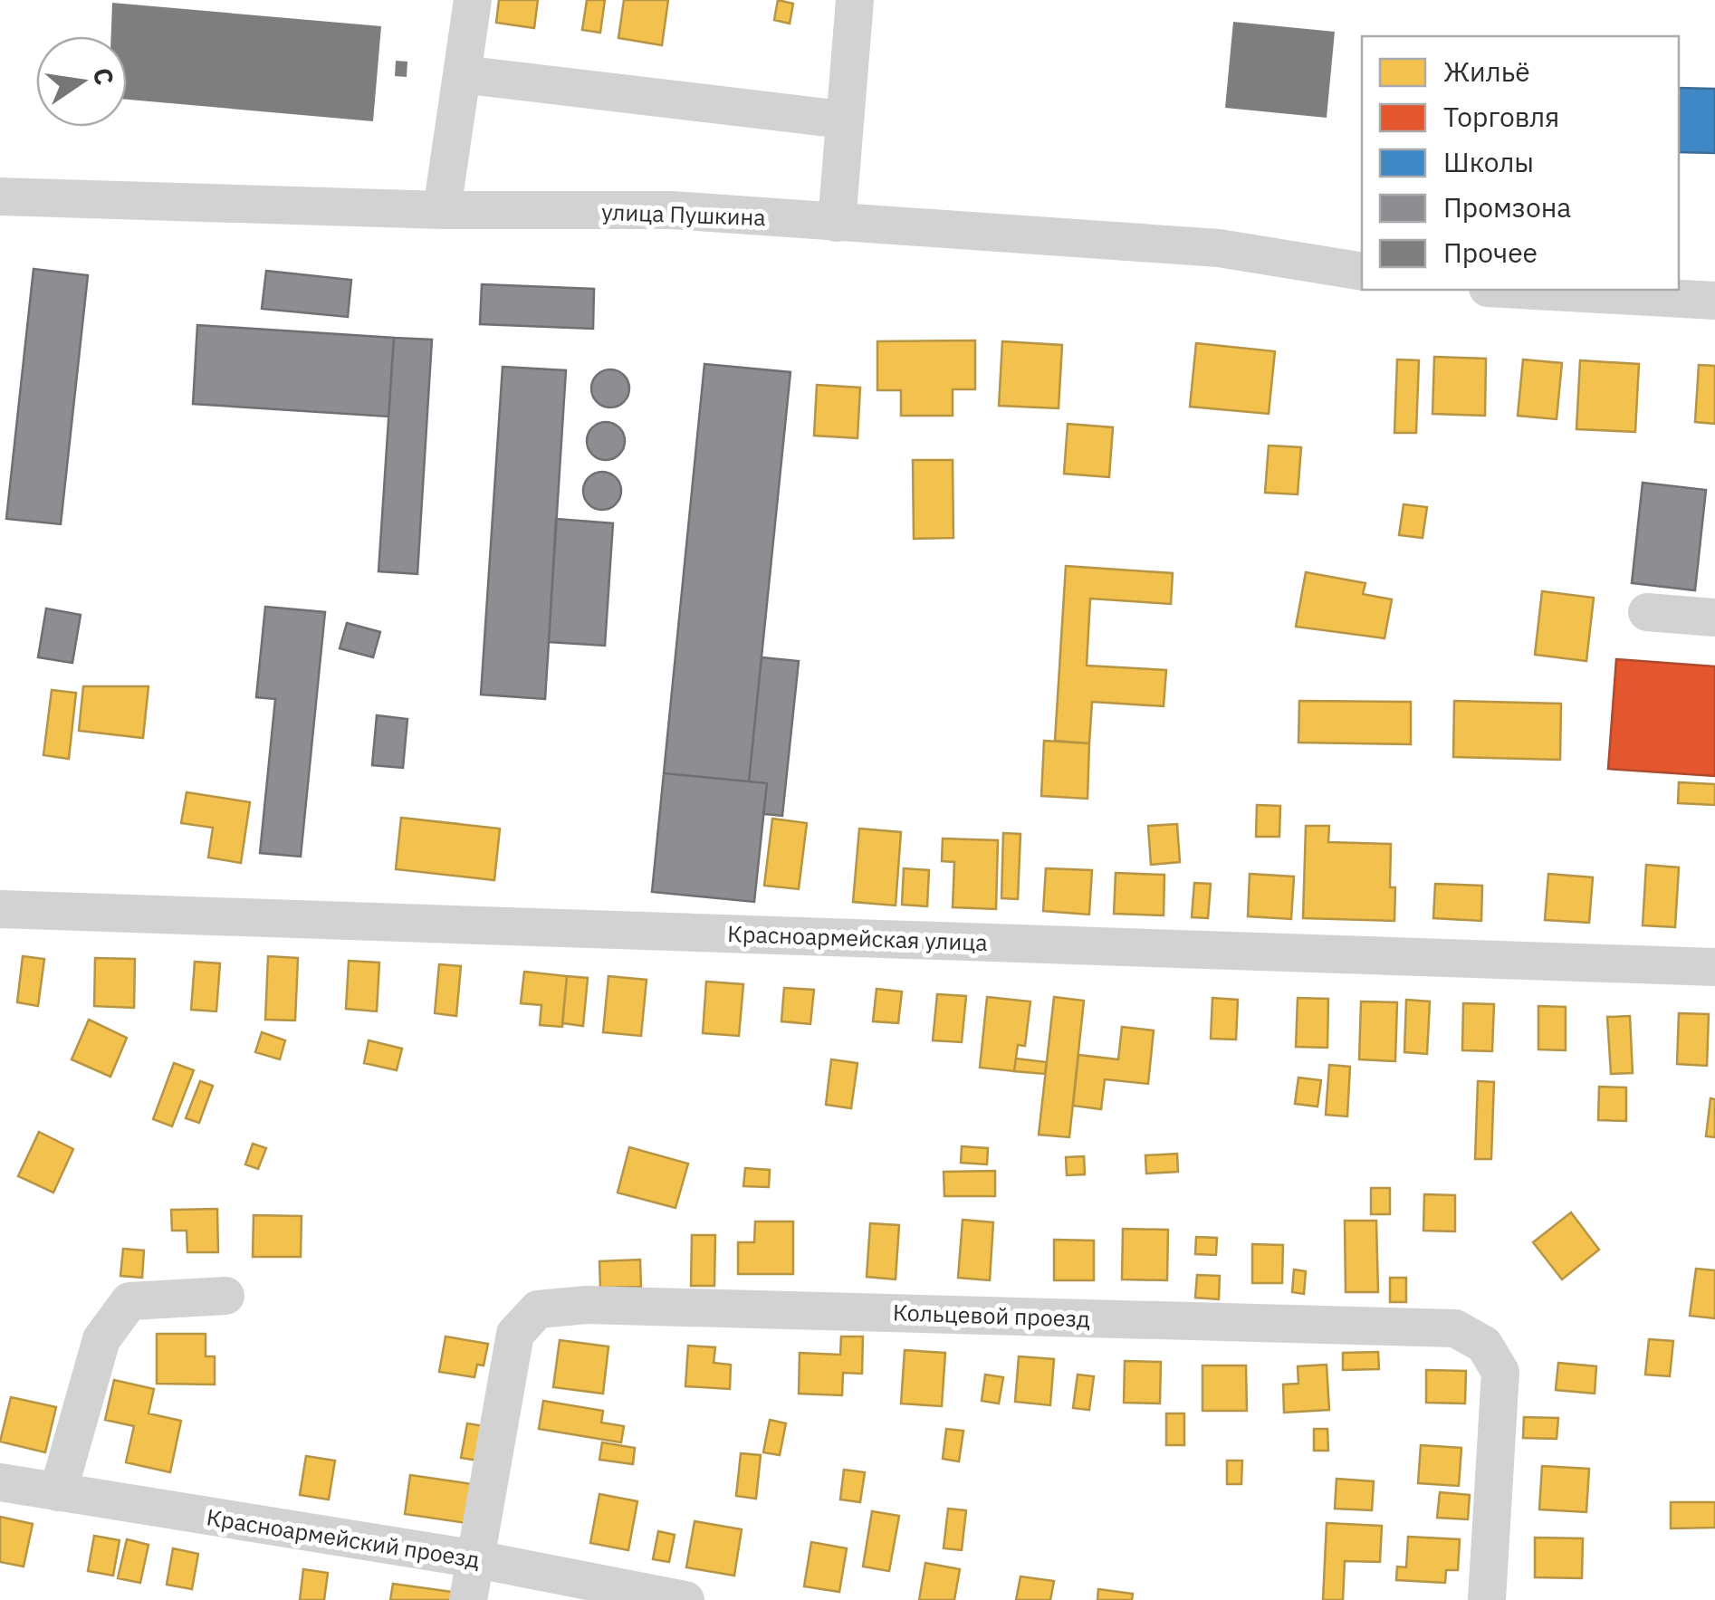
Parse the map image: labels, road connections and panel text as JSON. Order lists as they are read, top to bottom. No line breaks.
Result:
{"streets":{"street":["улица Пушкина","Красноармейская улица","Кольцевой проезд","Красноармейский проезд"]},"crossings":[["Кольцевой проезд","Красноармейский проезд"]],"legend":["Жильё","Торговля","Школы","Промзона","Прочее"],"north":"right"}
